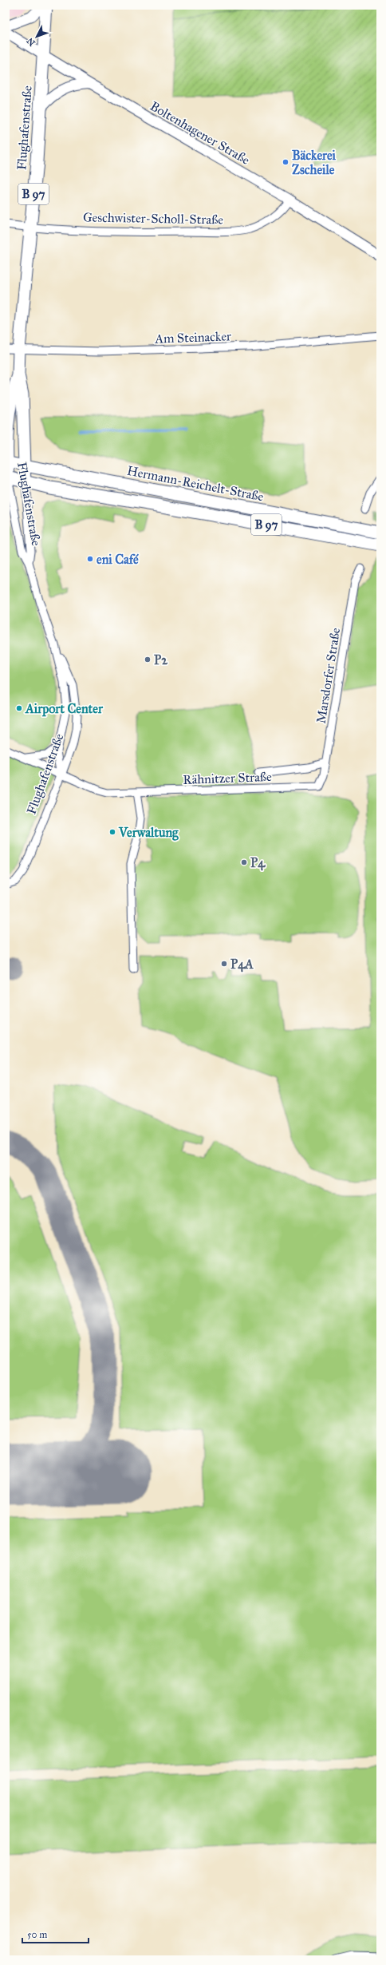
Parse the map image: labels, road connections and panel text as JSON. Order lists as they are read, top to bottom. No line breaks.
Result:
{"streets":{"main road":["Flughafenstraße","B 97","Hermann-Reichelt-Straße"],"street":["Boltenhagener Straße","Geschwister-Scholl-Straße","Am Steinacker","Marsdorfer Straße","Rähnitzer Straße"]},"crossings":[["Flughafenstraße","Boltenhagener Straße"],["Flughafenstraße","B 97"],["Flughafenstraße","Geschwister-Scholl-Straße"],["Flughafenstraße","Am Steinacker"],["Flughafenstraße","Hermann-Reichelt-Straße"],["Flughafenstraße","Rähnitzer Straße"],["Boltenhagener Straße","B 97"],["Boltenhagener Straße","Geschwister-Scholl-Straße"],["Marsdorfer Straße","Rähnitzer Straße"]],"places":["Bäckerei Zscheile","eni Café","P2","Airport Center","Verwaltung","P4","P4A"],"scale_bar":"50 m","north":"bottom left"}
